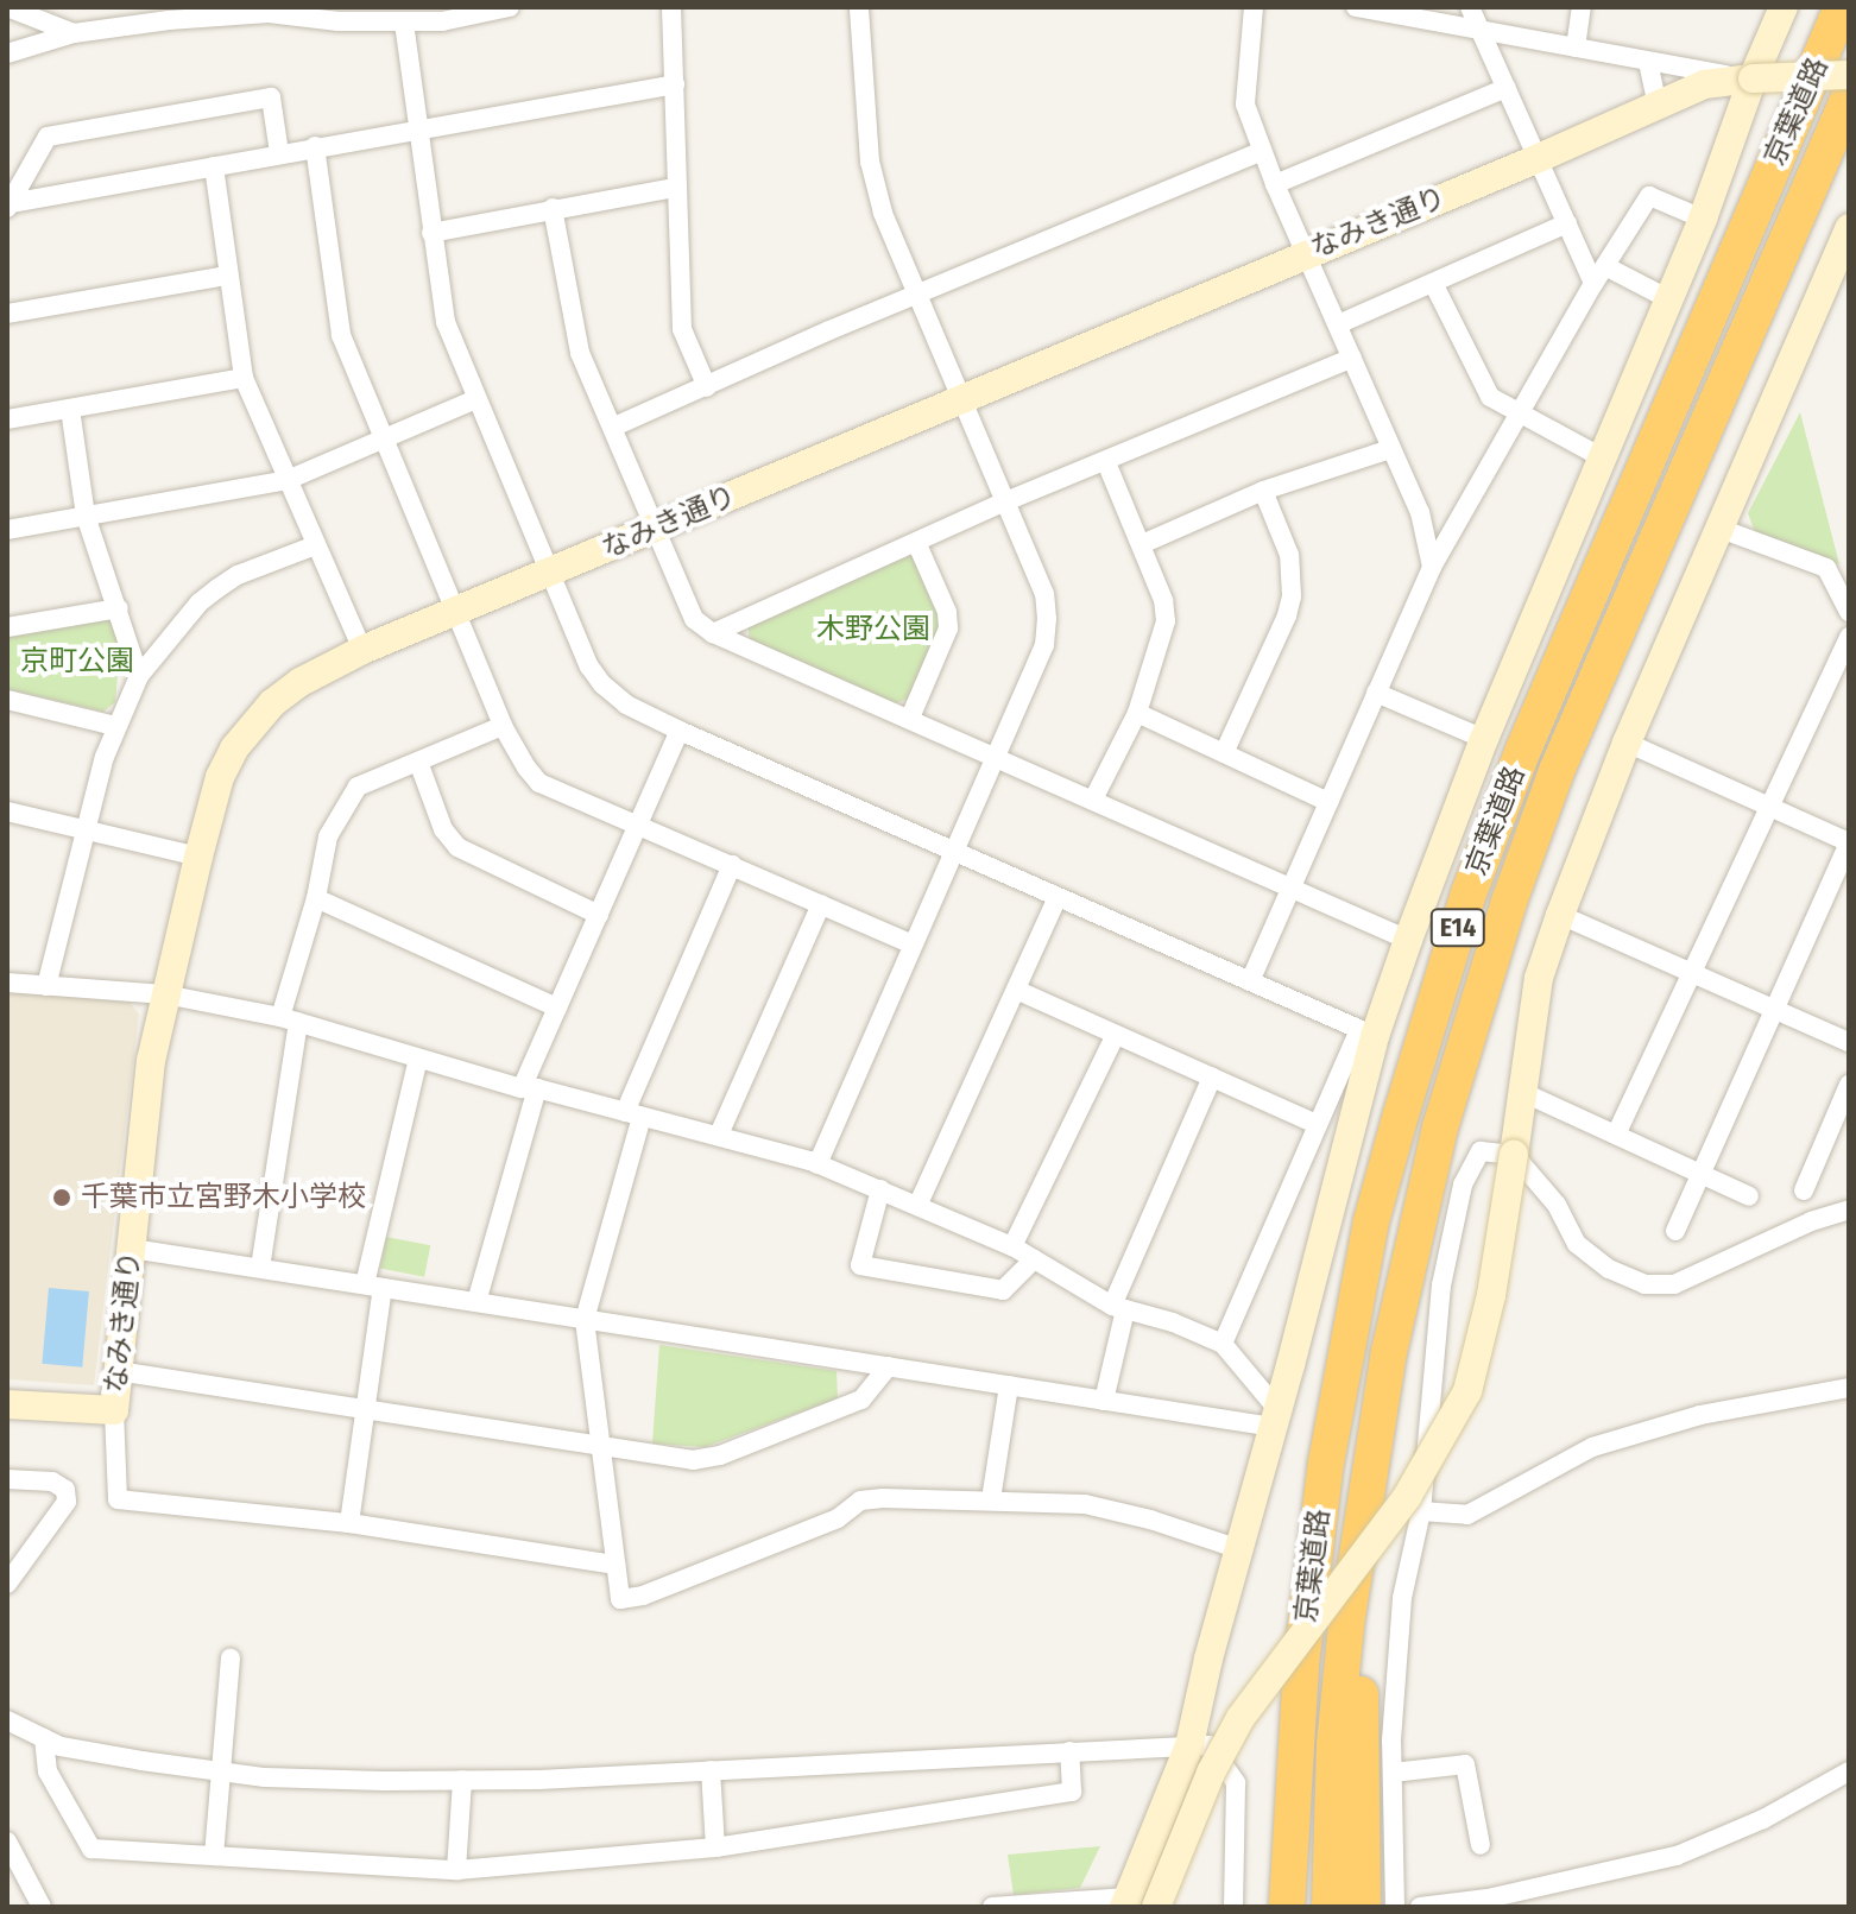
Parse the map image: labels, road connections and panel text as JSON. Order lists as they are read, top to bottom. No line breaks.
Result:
{"streets":{"highway":["京葉道路","E14"],"street":["なみき通り"]},"parks":["木野公園","京町公園"],"places":["千葉市立宮野木小学校"]}
